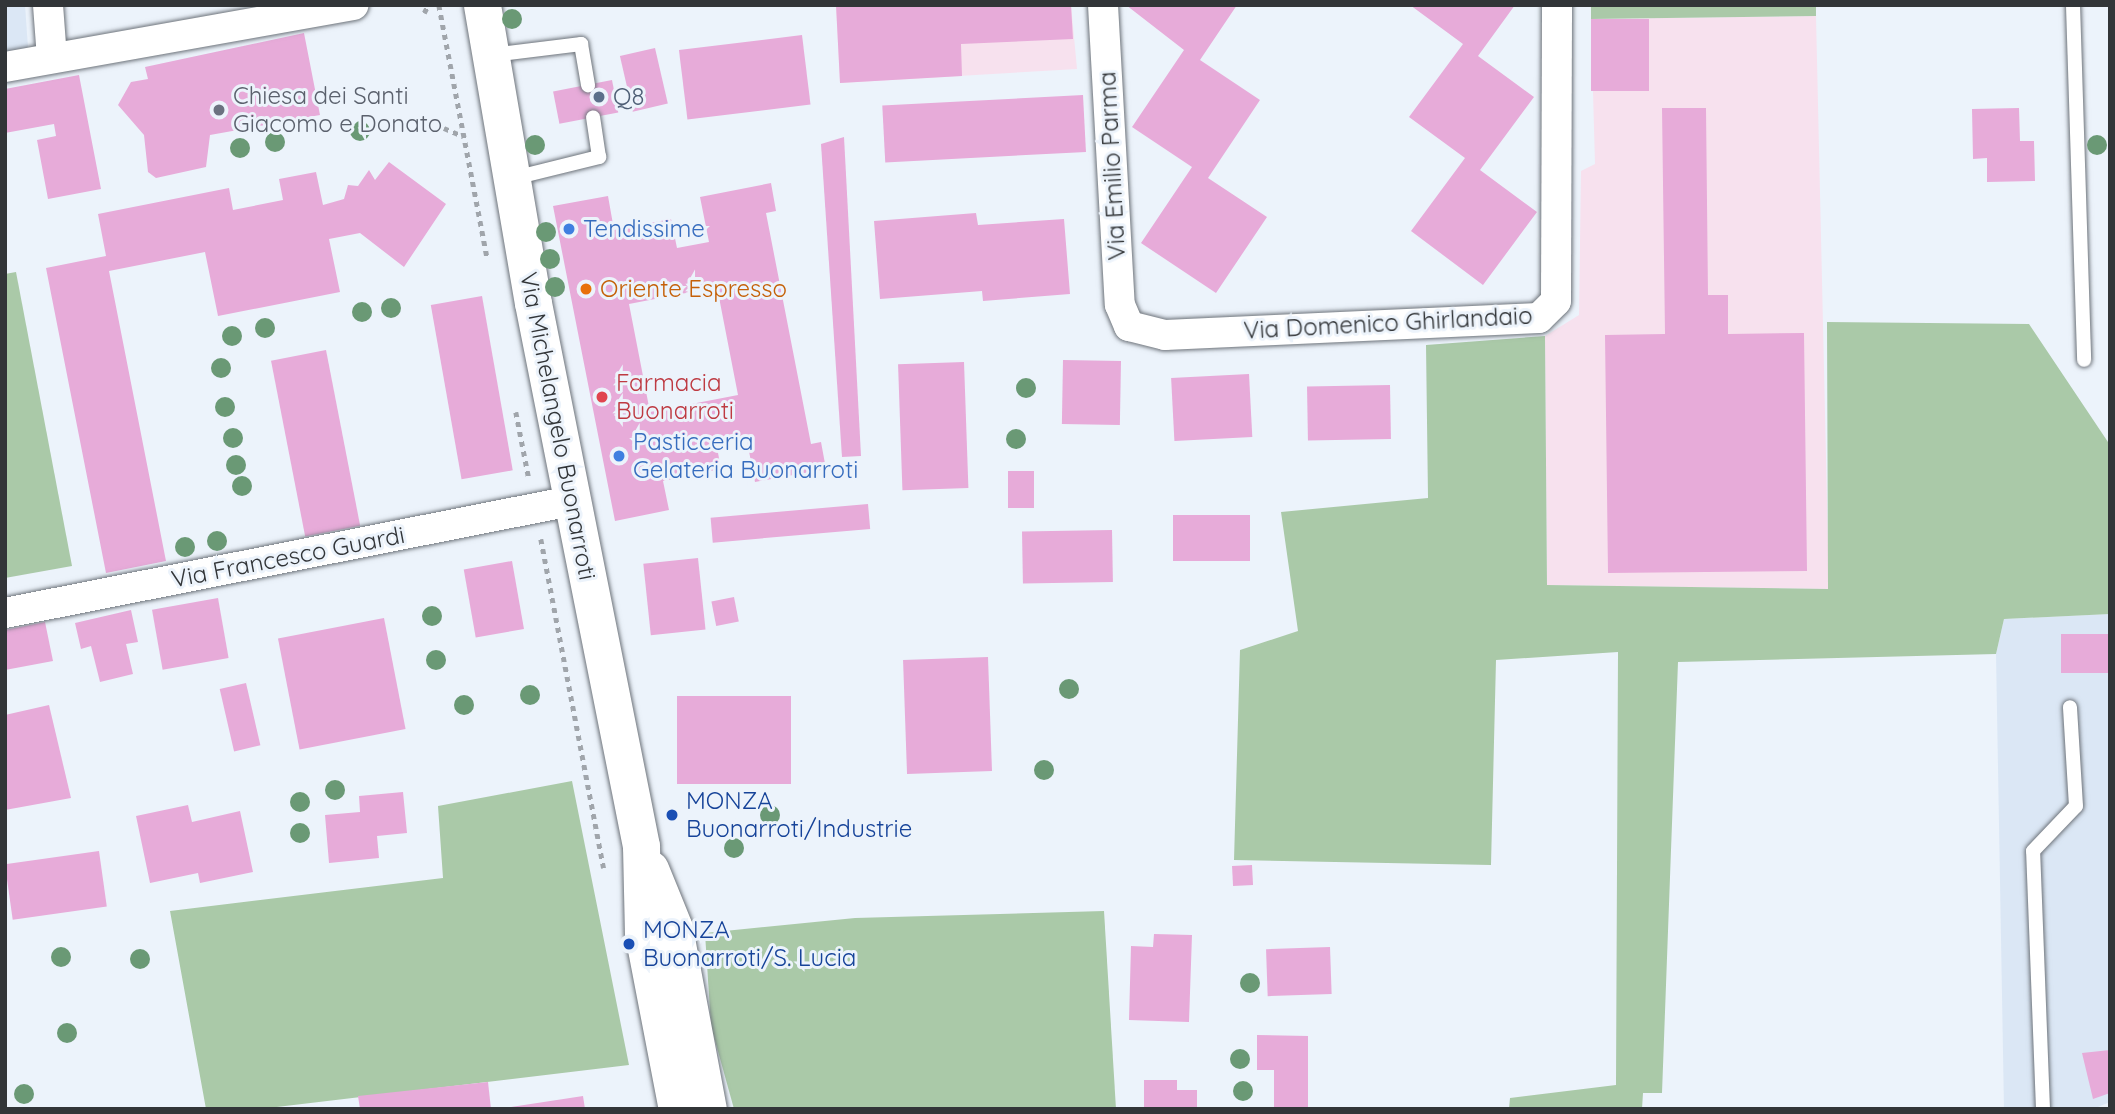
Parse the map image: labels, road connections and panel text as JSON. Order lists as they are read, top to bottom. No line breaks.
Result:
{"streets":{"street":["Via Emilio Parma","Via Domenico Ghirlandaio","Via Michelangelo Buonarroti","Via Francesco Guardi"]},"crossings":[["Via Emilio Parma","Via Domenico Ghirlandaio"],["Via Michelangelo Buonarroti","Via Francesco Guardi"]],"places":["Q8","Chiesa dei Santi Giacomo e Donato","Tendissime","Oriente Espresso","Farmacia Buonarroti","Pasticceria Gelateria Buonarroti","MONZA Buonarroti/Industrie","MONZA Buonarroti/S. Lucia"]}
